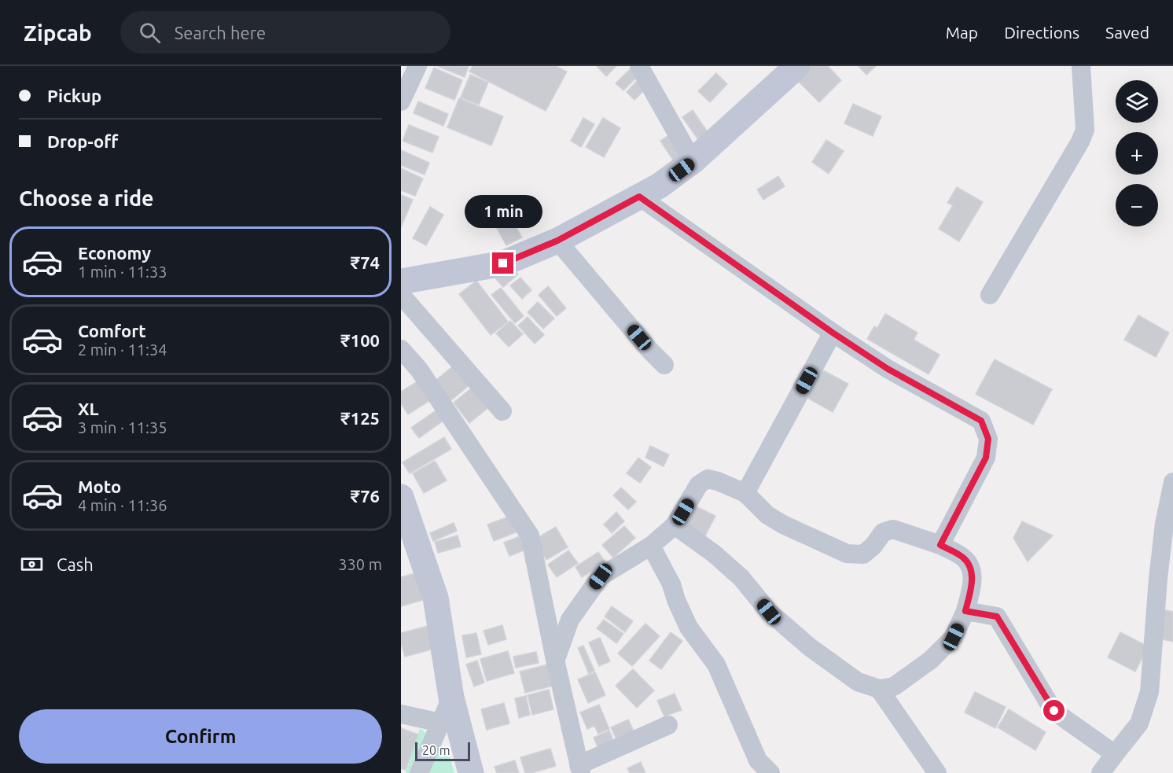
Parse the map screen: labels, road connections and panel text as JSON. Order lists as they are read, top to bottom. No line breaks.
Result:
{"scale_bar":"20 m","page":{"header":"Zipcab","search":"Search here","nav":["Map","Directions","Saved"],"banner":["Pickup","Drop-off"],"map_buttons":["+","−"],"heading":"Choose a ride","bubble":"1 min","list":[{"name":"Economy","note":"1 min · 11:33","value":"₹74"},{"name":"Comfort","note":"2 min · 11:34","value":"₹100"},{"name":"XL","note":"3 min · 11:35","value":"₹125"},{"name":"Moto","note":"4 min · 11:36","value":"₹76"}],"pay":["Cash","330 m"],"buttons":"Confirm","scale":"20 m"}}
